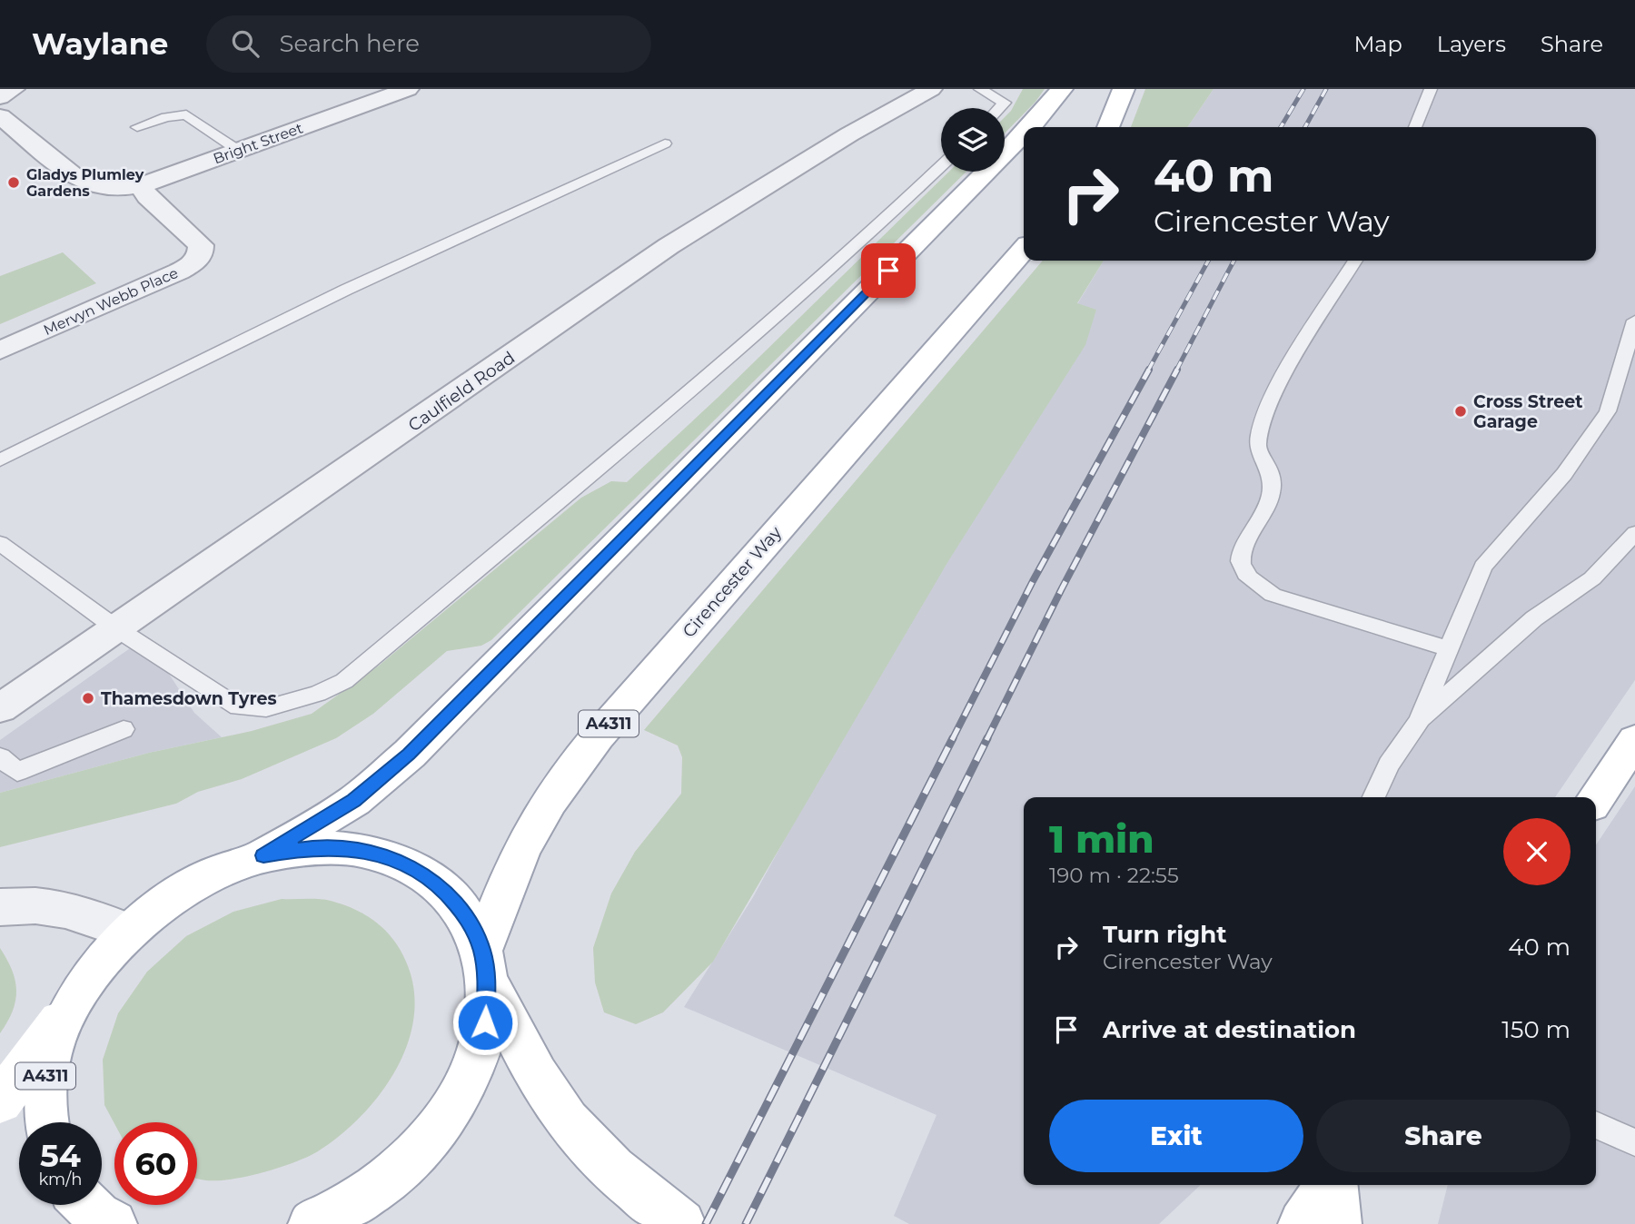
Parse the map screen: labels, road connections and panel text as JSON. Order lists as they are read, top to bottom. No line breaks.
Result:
{"streets":{"main road":["Cirencester Way","A4311"],"street":["Bright Street","Mervyn Webb Place","Caulfield Road"]},"crossings":[["Bright Street","Mervyn Webb Place"],["Cirencester Way","A4311"]],"places":["Gladys Plumley Gardens","Cross Street Garage","Thamesdown Tyres"],"page":{"header":"Waylane","search":"Search here","nav":["Map","Layers","Share"],"turn":["40 m","Cirencester Way"],"heading":["1 min","190 m · 22:55"],"list":[{"name":"Turn right","note":"Cirencester Way","value":"40 m"},{"name":"Arrive at destination","value":"150 m"}],"buttons":["Exit","Share"],"speed":"54 km/h","limit":"60"}}
